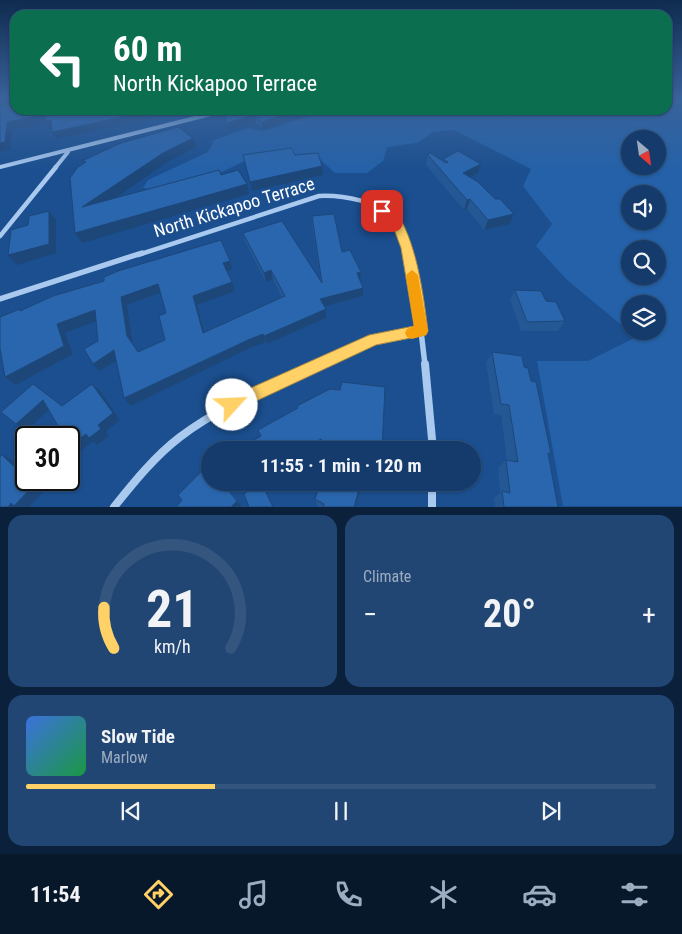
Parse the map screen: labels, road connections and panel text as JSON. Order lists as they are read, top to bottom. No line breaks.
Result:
{"streets":{"street":["North Kickapoo Terrace"]},"north":"bottom right","page":{"turn":["60 m","North Kickapoo Terrace"],"limit":"30","trip":"11:55 · 1 min · 120 m","tile":"Climate","heat":["−","20°","+"],"song":["Slow Tide","Marlow"],"tabs":"11:54","gauge":["21","km/h"]}}
